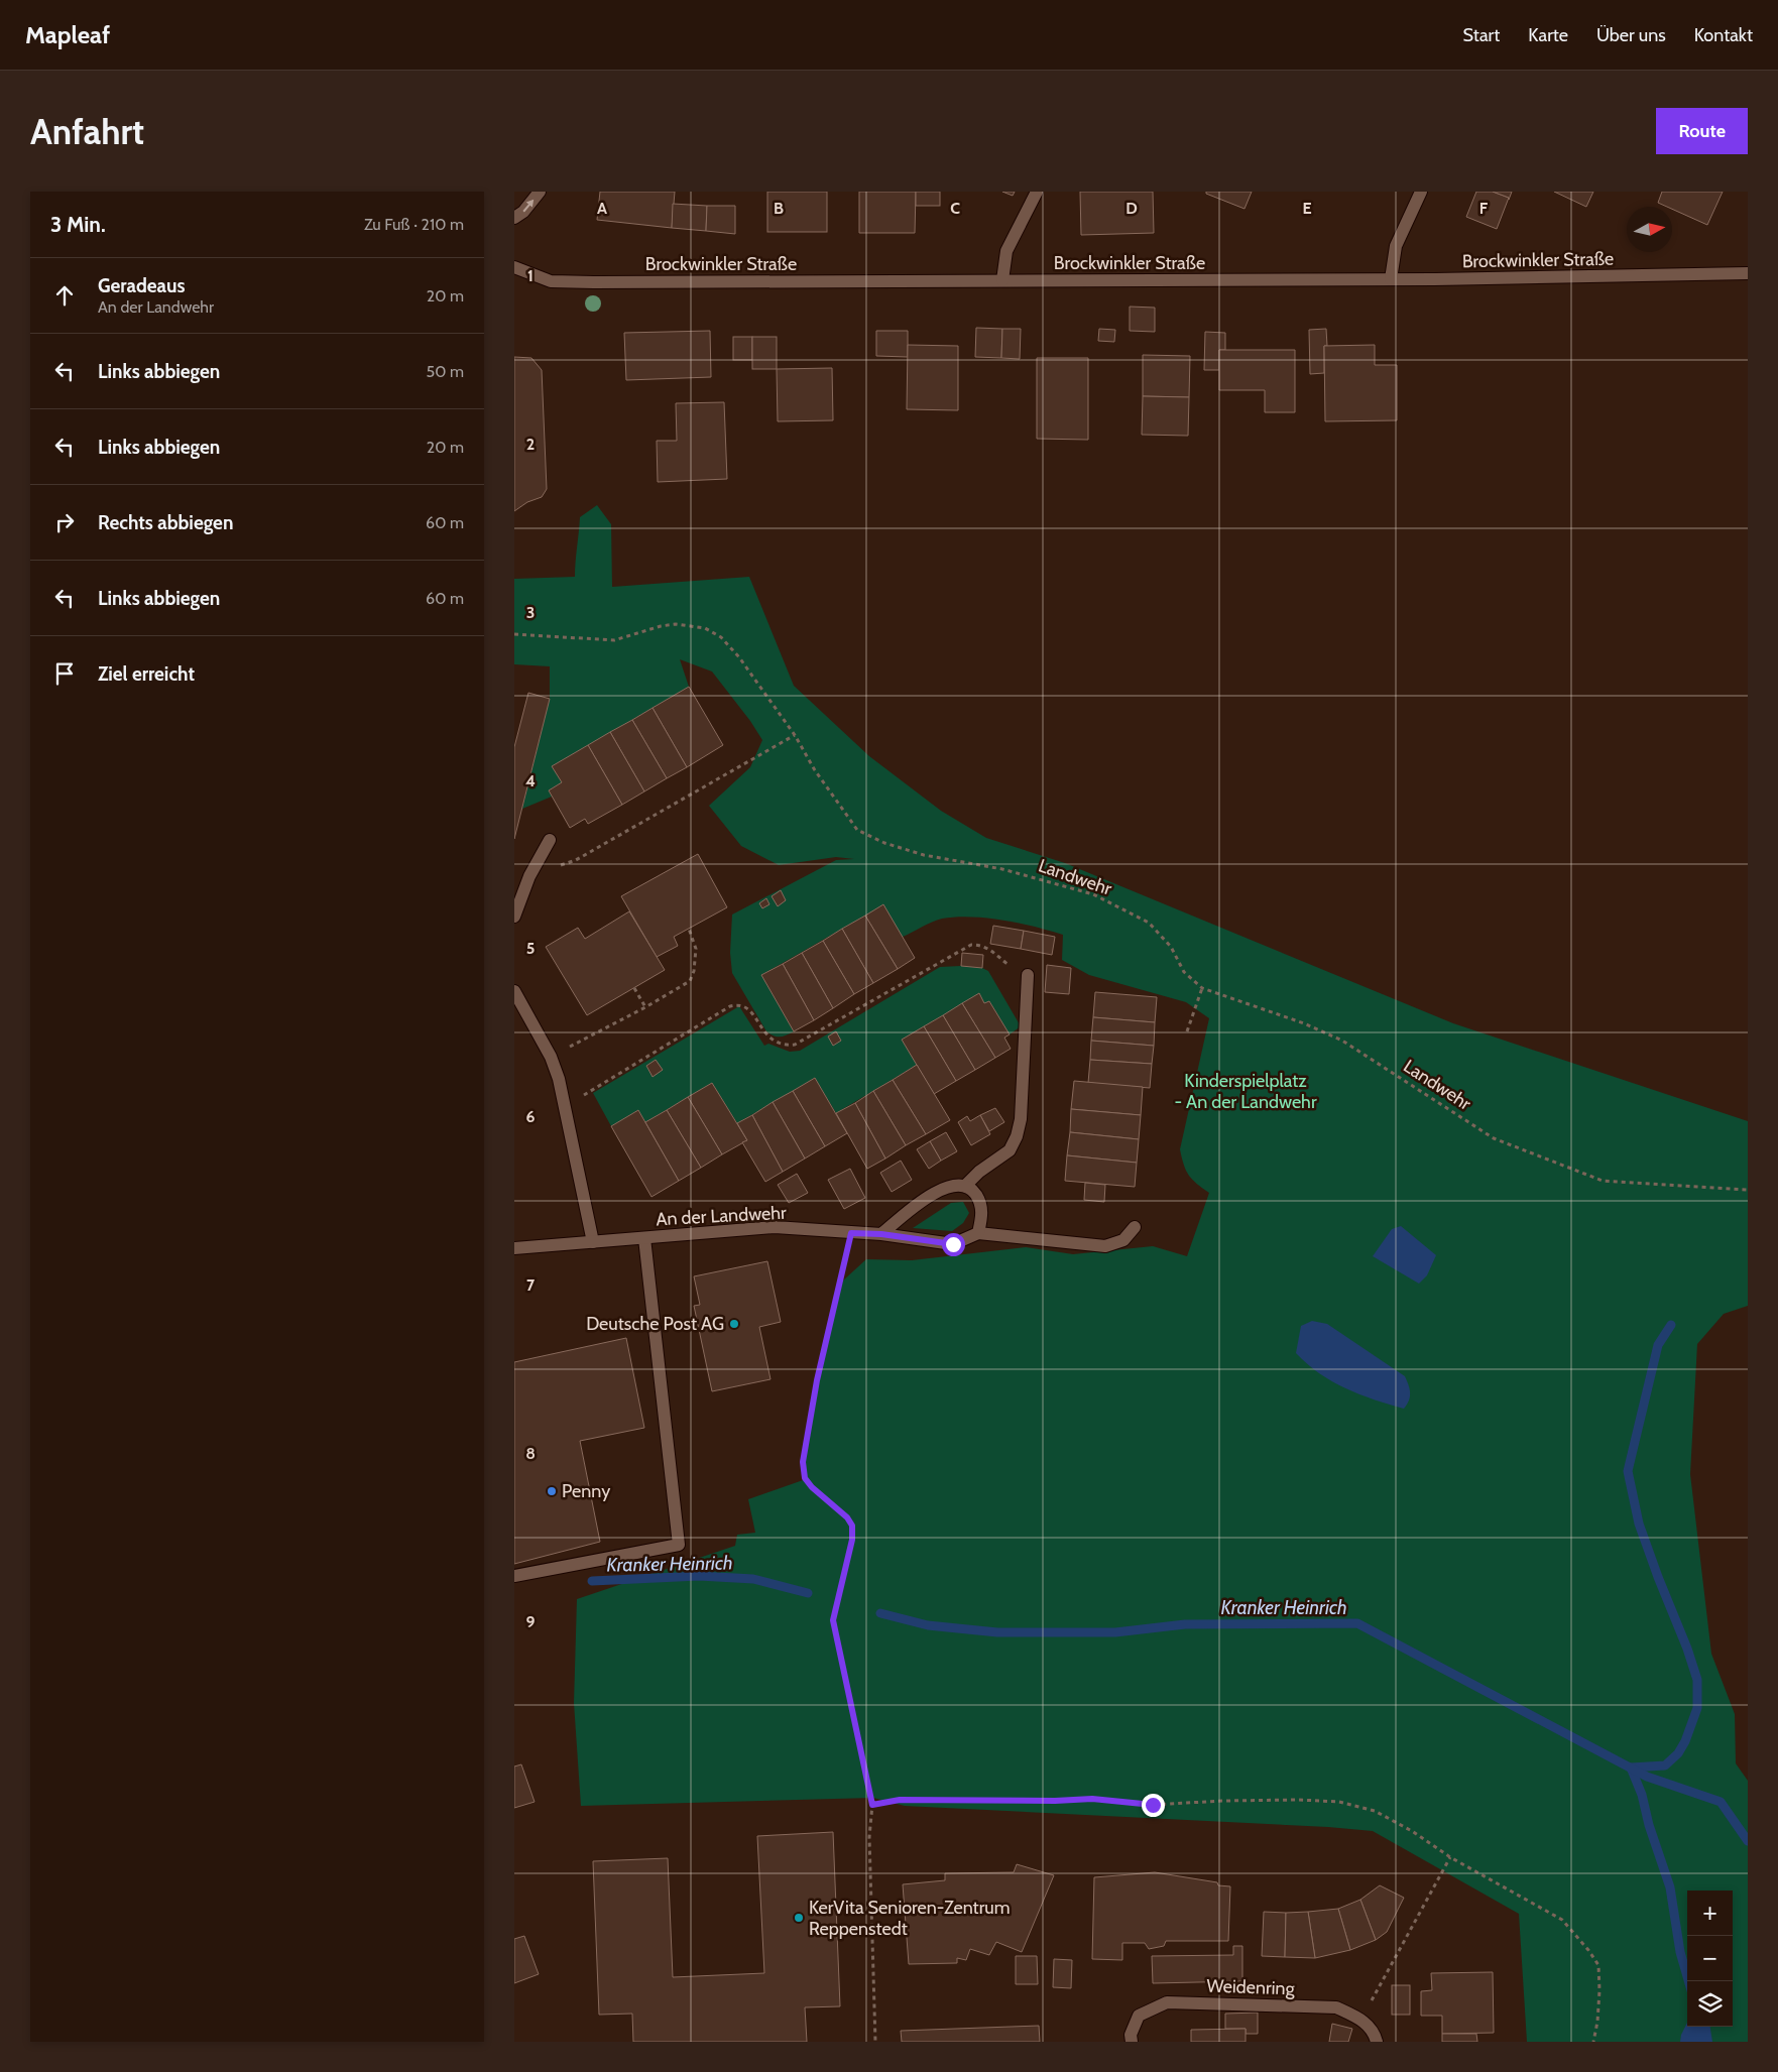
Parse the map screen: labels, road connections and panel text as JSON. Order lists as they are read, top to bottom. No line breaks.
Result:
{"streets":{"street":["Brockwinkler Straße","An der Landwehr","Weidenring"],"path":["Landwehr"]},"water":["Kranker Heinrich"],"parks":["Kinderspielplatz - An der Landwehr"],"places":["Deutsche Post AG","Penny","KerVita Senioren-Zentrum Reppenstedt"],"north":"right","page":{"header":"Mapleaf","nav":["Start","Karte","Über uns","Kontakt"],"buttons":"Route","title":"Anfahrt","heading":["3 Min.","Zu Fuß · 210 m"],"list":[["Geradeaus","An der Landwehr","20 m"],["Links abbiegen","50 m"],["Links abbiegen","20 m"],["Rechts abbiegen","60 m"],["Links abbiegen","60 m"],"Ziel erreicht"],"map_buttons":["+","−"]},"grid":{"columns":["A","B","C","D","E","F"],"rows":["1","2","3","4","5","6","7","8","9"]}}
